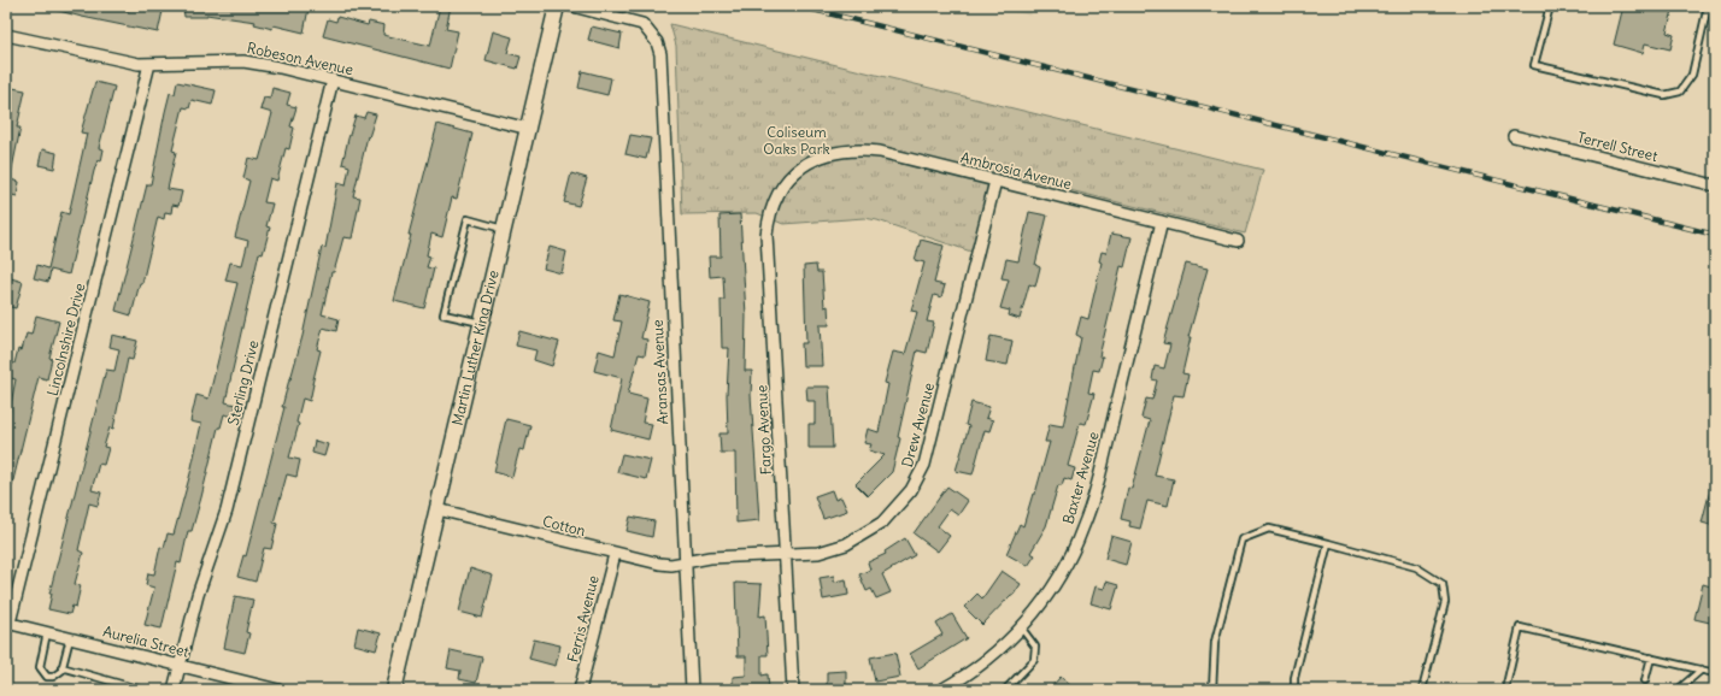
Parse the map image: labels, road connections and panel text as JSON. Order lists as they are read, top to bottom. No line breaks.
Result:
{"streets":{"main road":["Martin Luther King Drive"],"street":["Robeson Avenue","Terrell Street","Ambrosia Avenue","Lincolnshire Drive","Aransas Avenue","Sterling Drive","Drew Avenue","Fargo Avenue","Baxter Avenue","Cotton","Ferris Avenue","Aurelia Street"]},"crossings":[["Robeson Avenue","Lincolnshire Drive"],["Robeson Avenue","Martin Luther King Drive"],["Robeson Avenue","Sterling Drive"],["Ambrosia Avenue","Drew Avenue"],["Ambrosia Avenue","Fargo Avenue"],["Ambrosia Avenue","Baxter Avenue"],["Lincolnshire Drive","Aurelia Street"],["Martin Luther King Drive","Cotton"],["Aransas Avenue","Drew Avenue"],["Aransas Avenue","Cotton"],["Sterling Drive","Aurelia Street"],["Drew Avenue","Fargo Avenue"],["Drew Avenue","Cotton"],["Cotton","Ferris Avenue"]],"parks":["Coliseum Oaks Park"]}
